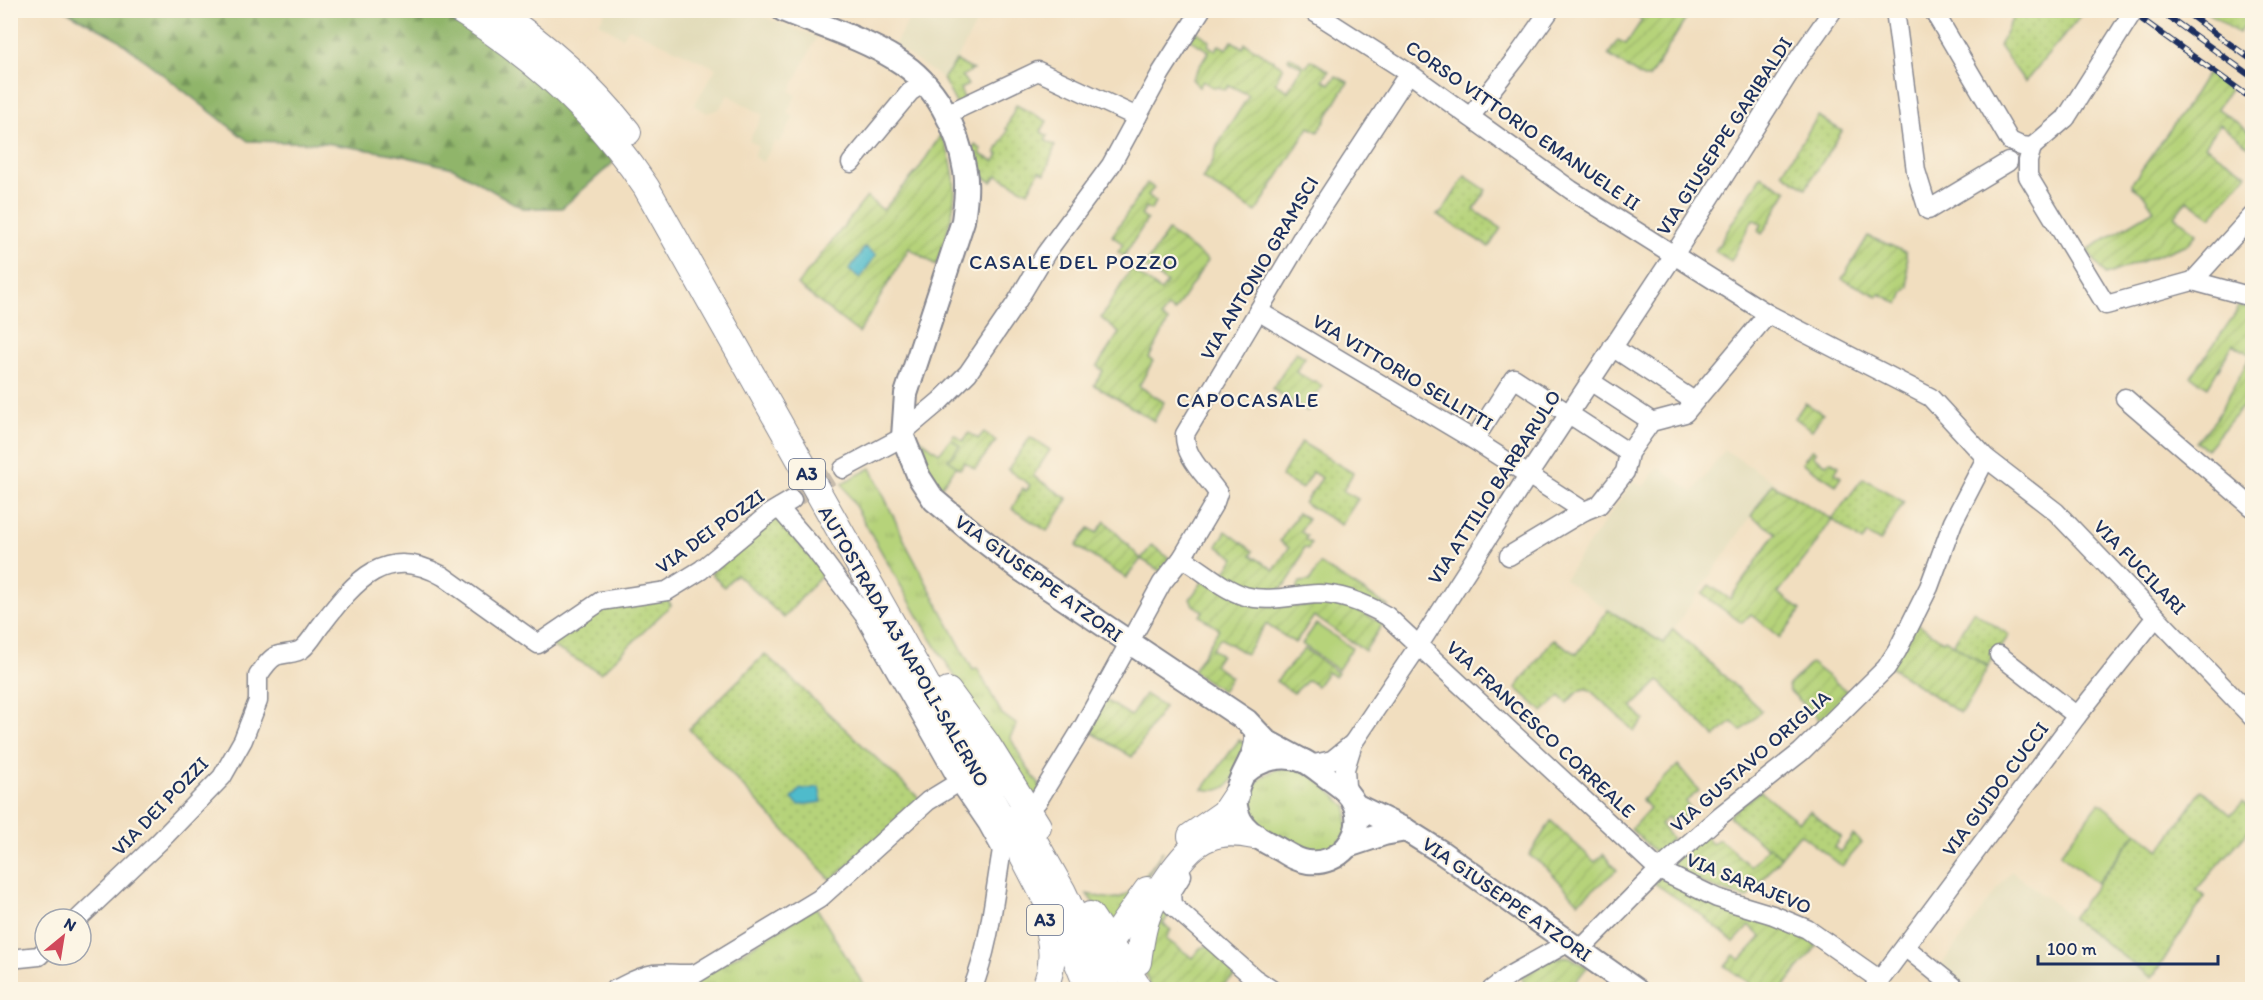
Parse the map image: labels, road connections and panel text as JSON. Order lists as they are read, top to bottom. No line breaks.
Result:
{"streets":{"highway":["A3","AUTOSTRADA A3 NAPOLI-SALERNO"],"main road":["VIA GIUSEPPE ATZORI"],"street":["CORSO VITTORIO EMANUELE II","VIA GIUSEPPE GARIBALDI","VIA ANTONIO GRAMSCI","VIA VITTORIO SELLITTI","VIA ATTILIO BARBARULO","VIA DEI POZZI","VIA FUCILARI","VIA FRANCESCO CORREALE","VIA GUSTAVO ORIGLIA","VIA GUIDO CUCCI","VIA SARAJEVO"]},"crossings":[["CORSO VITTORIO EMANUELE II","VIA GIUSEPPE GARIBALDI"],["CORSO VITTORIO EMANUELE II","VIA ANTONIO GRAMSCI"],["CORSO VITTORIO EMANUELE II","VIA ATTILIO BARBARULO"],["CORSO VITTORIO EMANUELE II","VIA FUCILARI"],["VIA GIUSEPPE GARIBALDI","VIA ATTILIO BARBARULO"],["VIA ANTONIO GRAMSCI","VIA VITTORIO SELLITTI"],["VIA ANTONIO GRAMSCI","VIA GIUSEPPE ATZORI"],["VIA ANTONIO GRAMSCI","VIA FRANCESCO CORREALE"],["VIA VITTORIO SELLITTI","VIA ATTILIO BARBARULO"],["A3","AUTOSTRADA A3 NAPOLI-SALERNO"],["VIA ATTILIO BARBARULO","VIA GIUSEPPE ATZORI"],["VIA ATTILIO BARBARULO","VIA FRANCESCO CORREALE"],["VIA FUCILARI","VIA GUSTAVO ORIGLIA"],["VIA FUCILARI","VIA GUIDO CUCCI"],["VIA GIUSEPPE ATZORI","VIA GUSTAVO ORIGLIA"],["VIA FRANCESCO CORREALE","VIA GUSTAVO ORIGLIA"],["VIA FRANCESCO CORREALE","VIA SARAJEVO"],["VIA GUSTAVO ORIGLIA","VIA SARAJEVO"],["VIA GUIDO CUCCI","VIA SARAJEVO"]],"districts":["CASALE DEL POZZO","CAPOCASALE"],"scale_bar":"100 m","north":"top right"}
